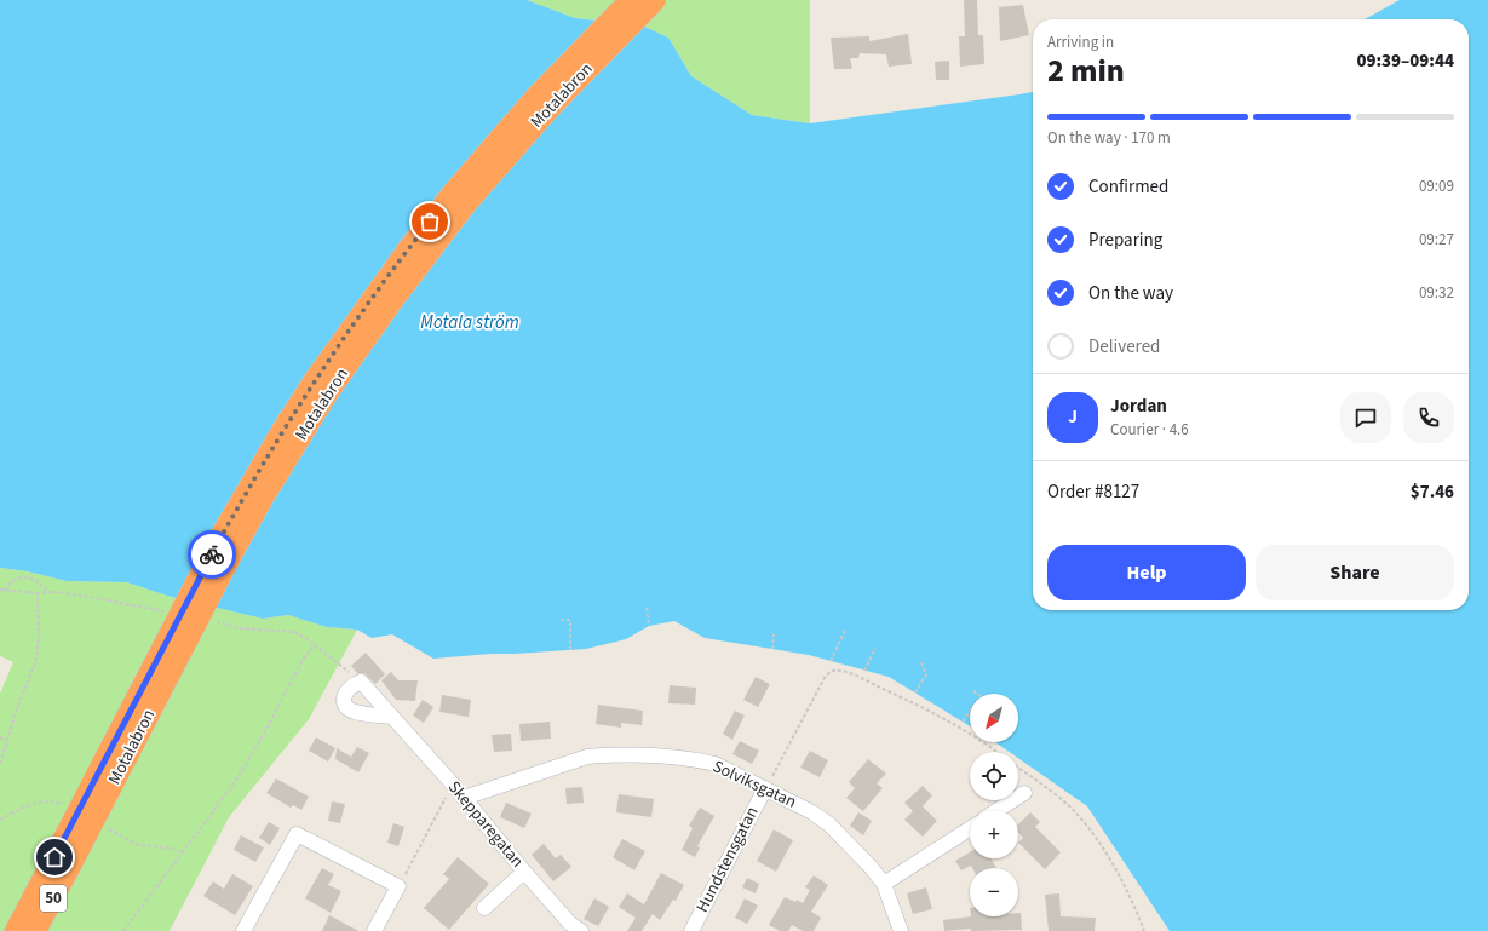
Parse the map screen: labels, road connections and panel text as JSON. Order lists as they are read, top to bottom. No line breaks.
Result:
{"streets":{"highway":["Motalabron","50"],"street":["Solviksgatan","Skepparegatan","Hundstensgatan"]},"crossings":[["Motalabron","50"],["Solviksgatan","Skepparegatan"],["Solviksgatan","Hundstensgatan"]],"water":["Motala ström"],"north":"bottom left","page":{"heading":["2 min","Arriving in","09:39–09:44"],"panel":["Jordan","Courier · 4.6","Order #8127","$7.46"],"bar":"On the way · 170 m","list":[["Confirmed","09:09"],["Preparing","09:27"],["On the way","09:32"],"Delivered"],"round":"J","buttons":["Help","Share"],"map_buttons":["+","−"]}}
